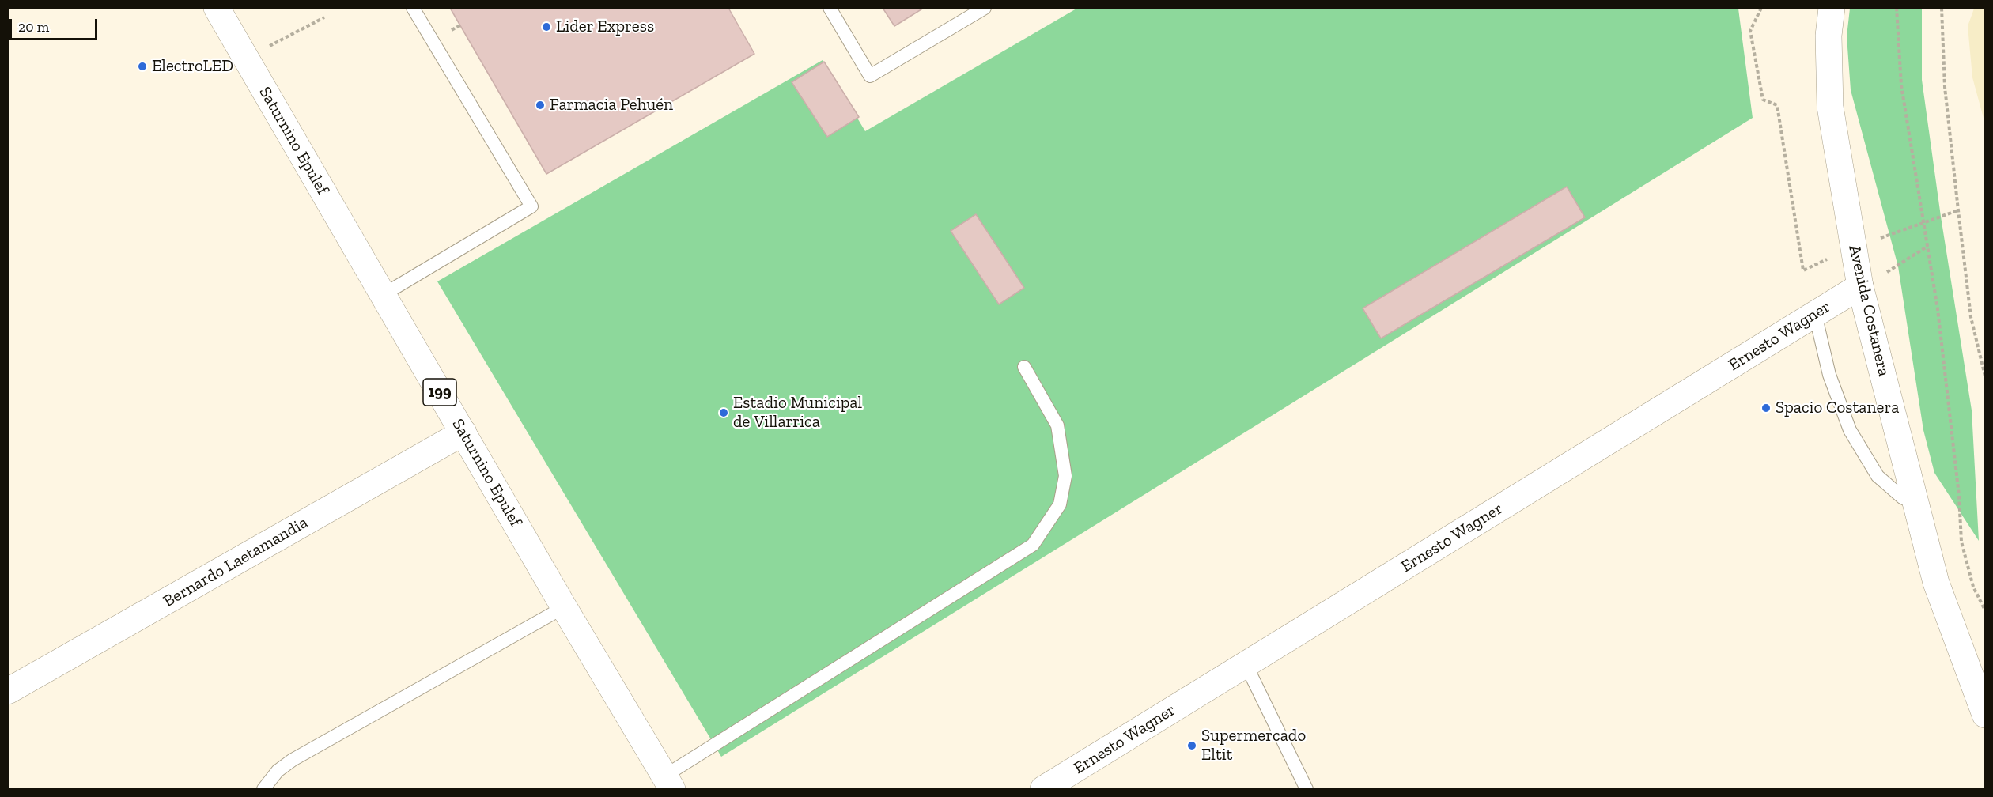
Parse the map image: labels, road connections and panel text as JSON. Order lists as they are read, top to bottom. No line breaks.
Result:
{"streets":{"main road":["Saturnino Epulef","Avenida Costanera","Ernesto Wagner","199","Bernardo Laetamandia"]},"crossings":[["Saturnino Epulef","Bernardo Laetamandia"],["Avenida Costanera","Ernesto Wagner"]],"places":["Lider Express","ElectroLED","Farmacia Pehuén","Spacio Costanera","Estadio Municipal de Villarrica","Supermercado Eltit"],"scale_bar":"20 m"}
